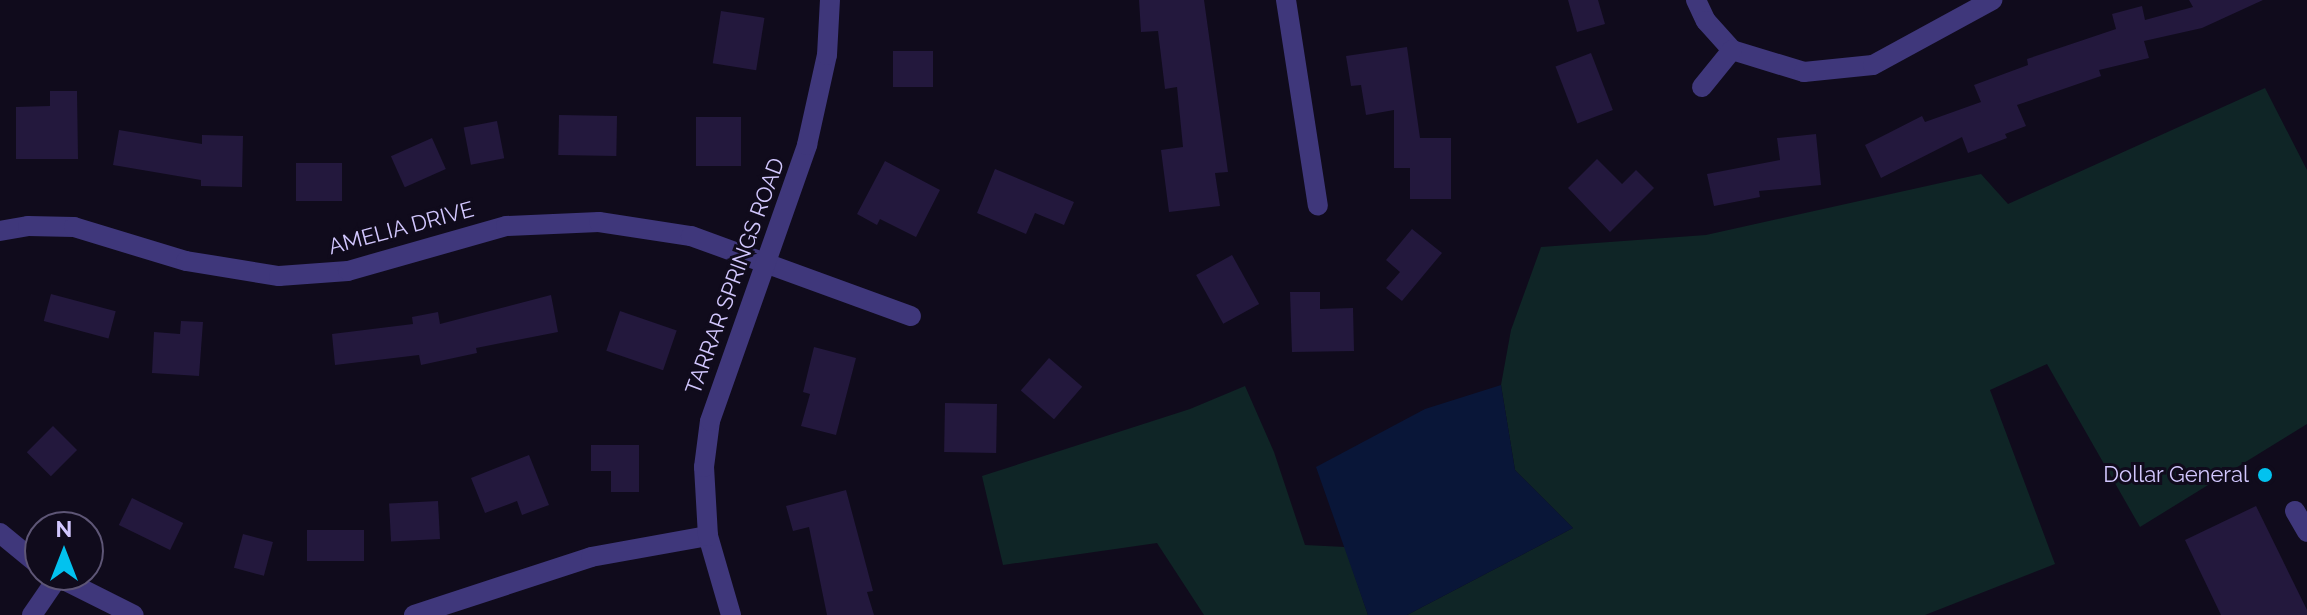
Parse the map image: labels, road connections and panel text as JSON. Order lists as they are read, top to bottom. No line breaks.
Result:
{"streets":{"street":["AMELIA DRIVE","TARRAR SPRINGS ROAD"]},"crossings":[["AMELIA DRIVE","TARRAR SPRINGS ROAD"]],"places":["Dollar General"],"north":"top"}
